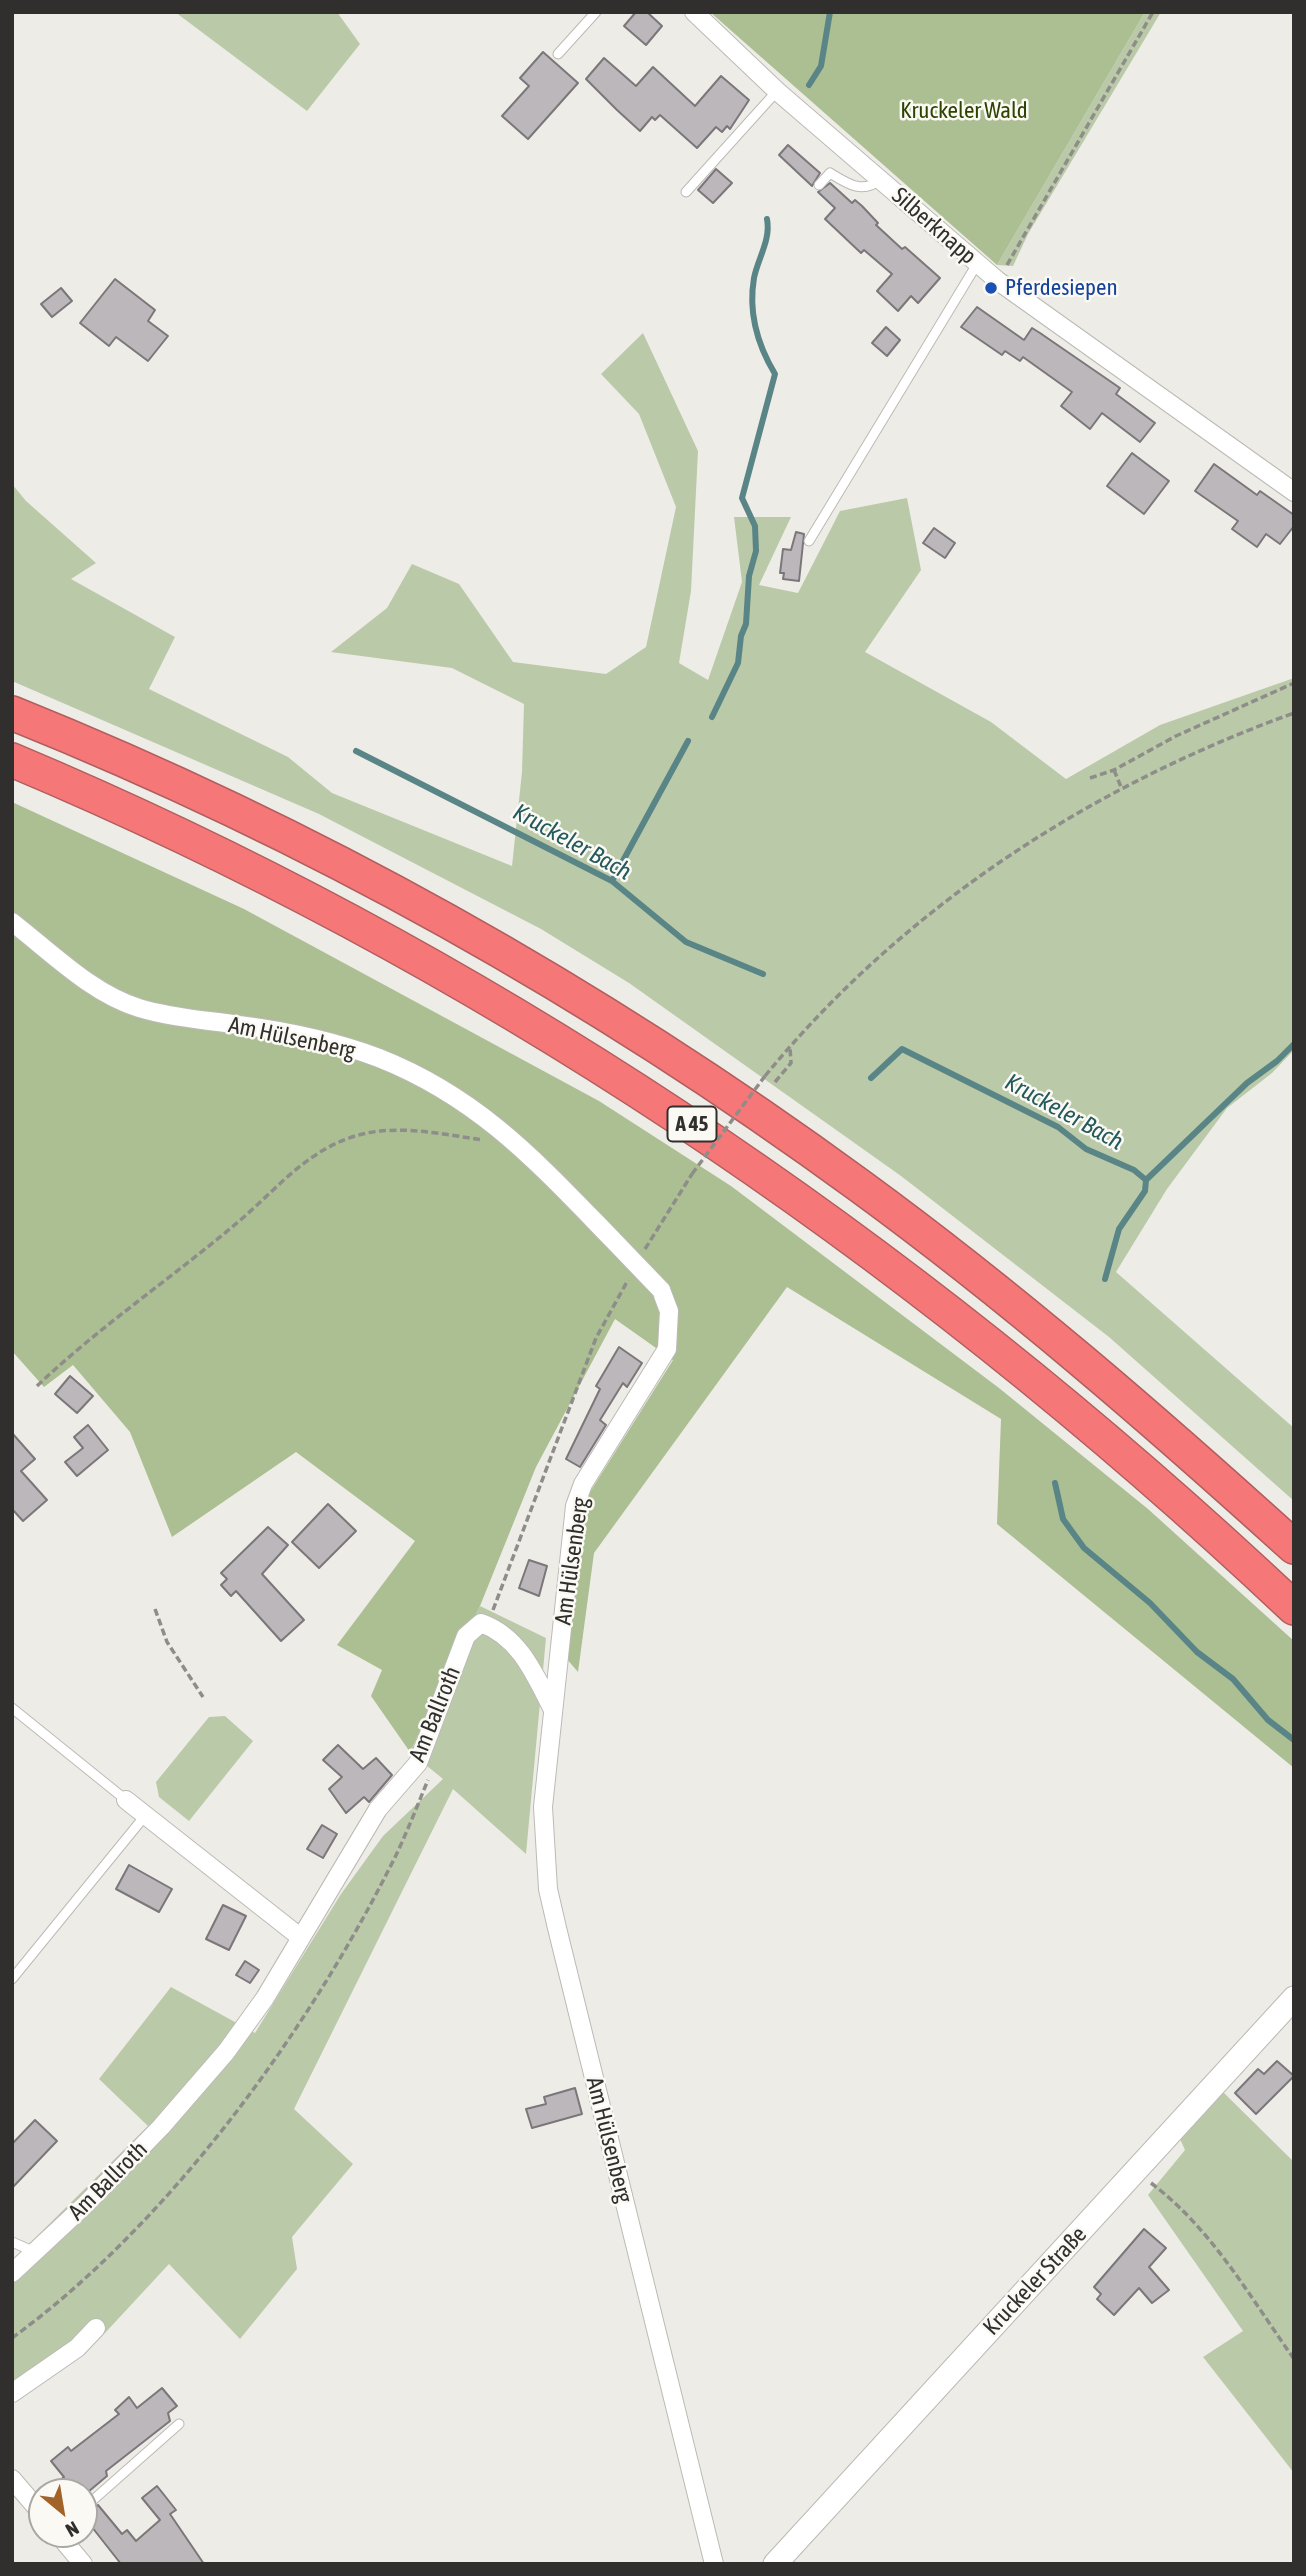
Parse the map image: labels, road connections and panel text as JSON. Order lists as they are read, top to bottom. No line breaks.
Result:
{"streets":{"highway":["A 45"],"street":["Silberknapp","Am Hülsenberg","Am Ballroth","Kruckeler Straße"]},"water":["Kruckeler Bach"],"parks":["Kruckeler Wald"],"places":["Pferdesiepen"],"north":"bottom right"}
